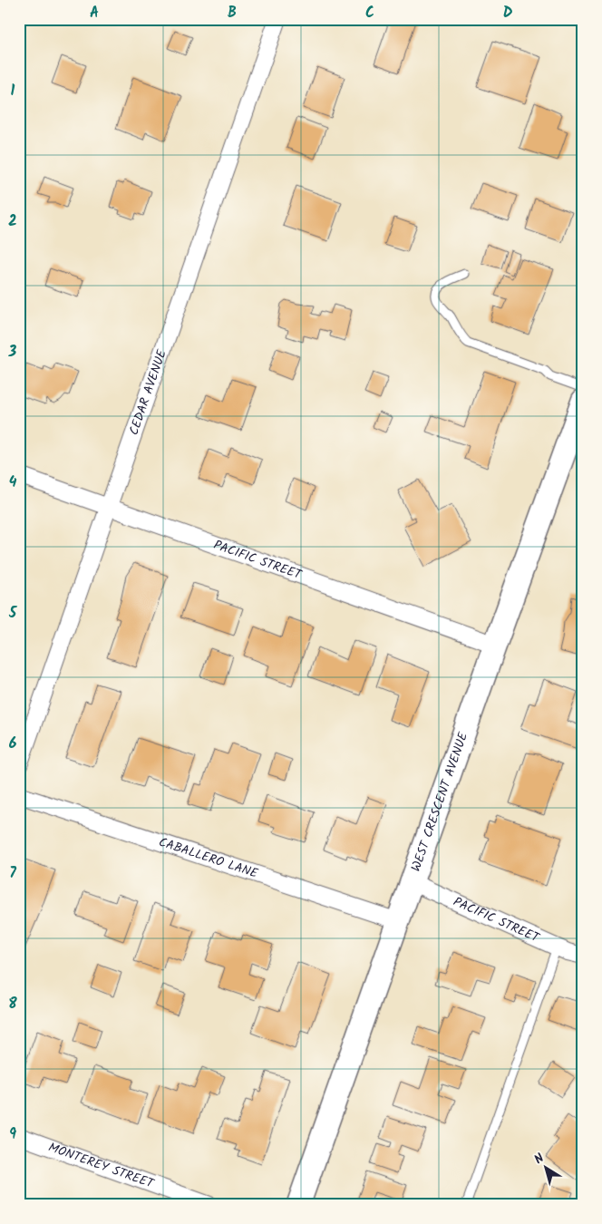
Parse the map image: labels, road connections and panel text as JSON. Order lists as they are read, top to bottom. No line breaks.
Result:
{"streets":{"street":["CEDAR AVENUE","PACIFIC STREET","WEST CRESCENT AVENUE","CABALLERO LANE","MONTEREY STREET"]},"crossings":[["CEDAR AVENUE","PACIFIC STREET"],["PACIFIC STREET","WEST CRESCENT AVENUE"],["WEST CRESCENT AVENUE","CABALLERO LANE"]],"north":"top left","grid":{"columns":["A","B","C","D"],"rows":["1","2","3","4","5","6","7","8","9"]}}
